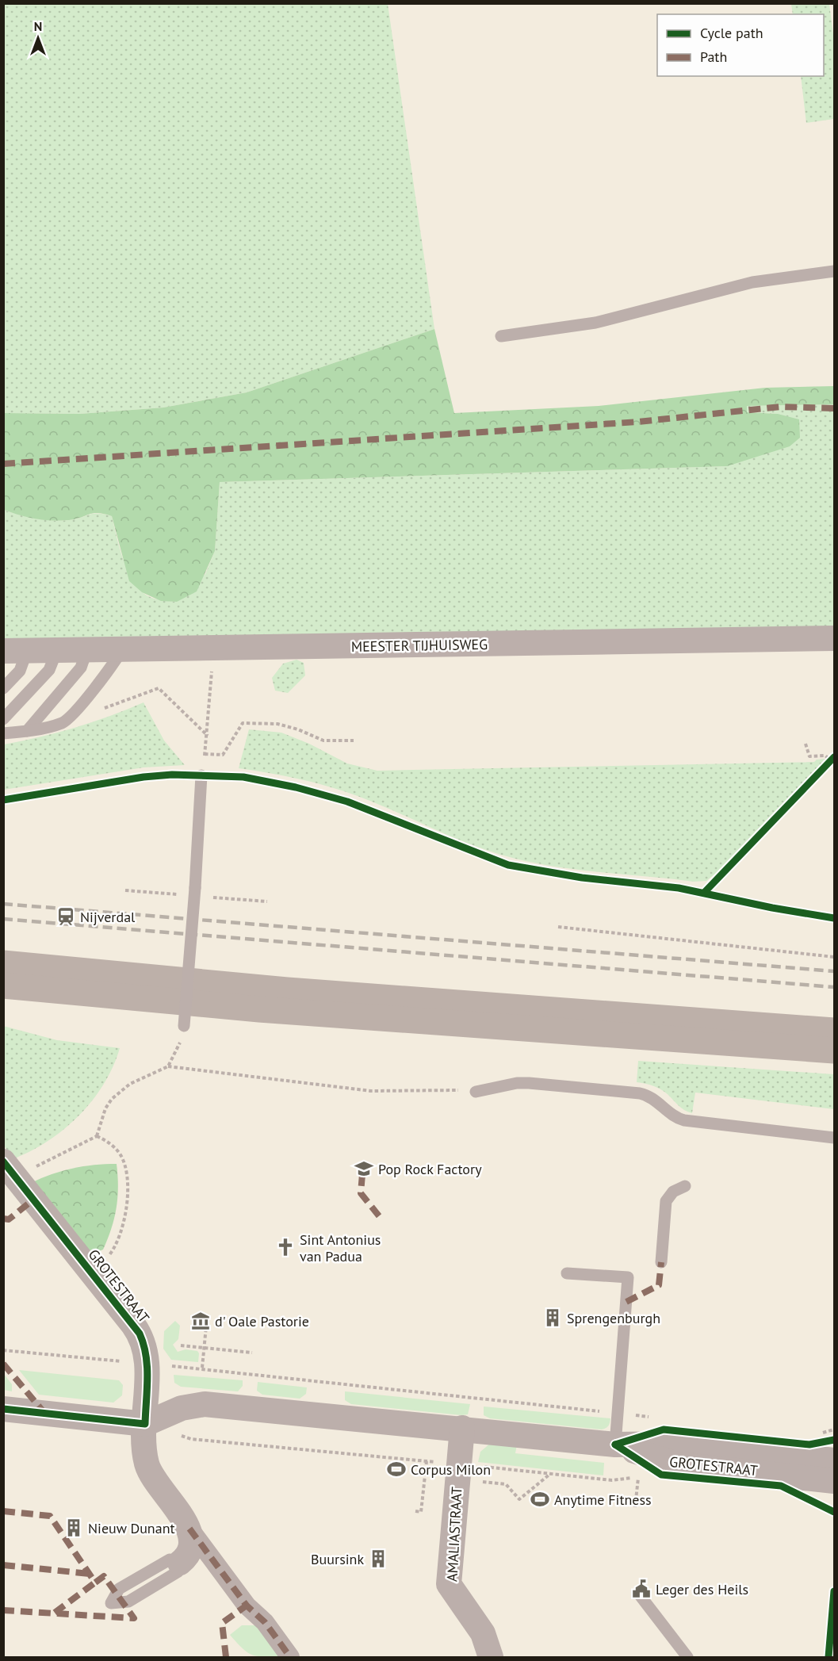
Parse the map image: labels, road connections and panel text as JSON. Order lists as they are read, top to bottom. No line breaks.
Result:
{"streets":{"street":["MEESTER TIJHUISWEG","GROTESTRAAT","AMALIASTRAAT"]},"crossings":[["GROTESTRAAT","AMALIASTRAAT"]],"places":{"station":["Nijverdal"],"school or university":["Pop Rock Factory"],"church":["Sint Antonius van Padua"],"building":["Sprengenburgh","Nieuw Dunant","Buursink"],"museum":["d' Oale Pastorie"],"sports":["Corpus Milon","Anytime Fitness"],"public building":["Leger des Heils"]},"legend":["Cycle path","Path"],"north":"top"}
